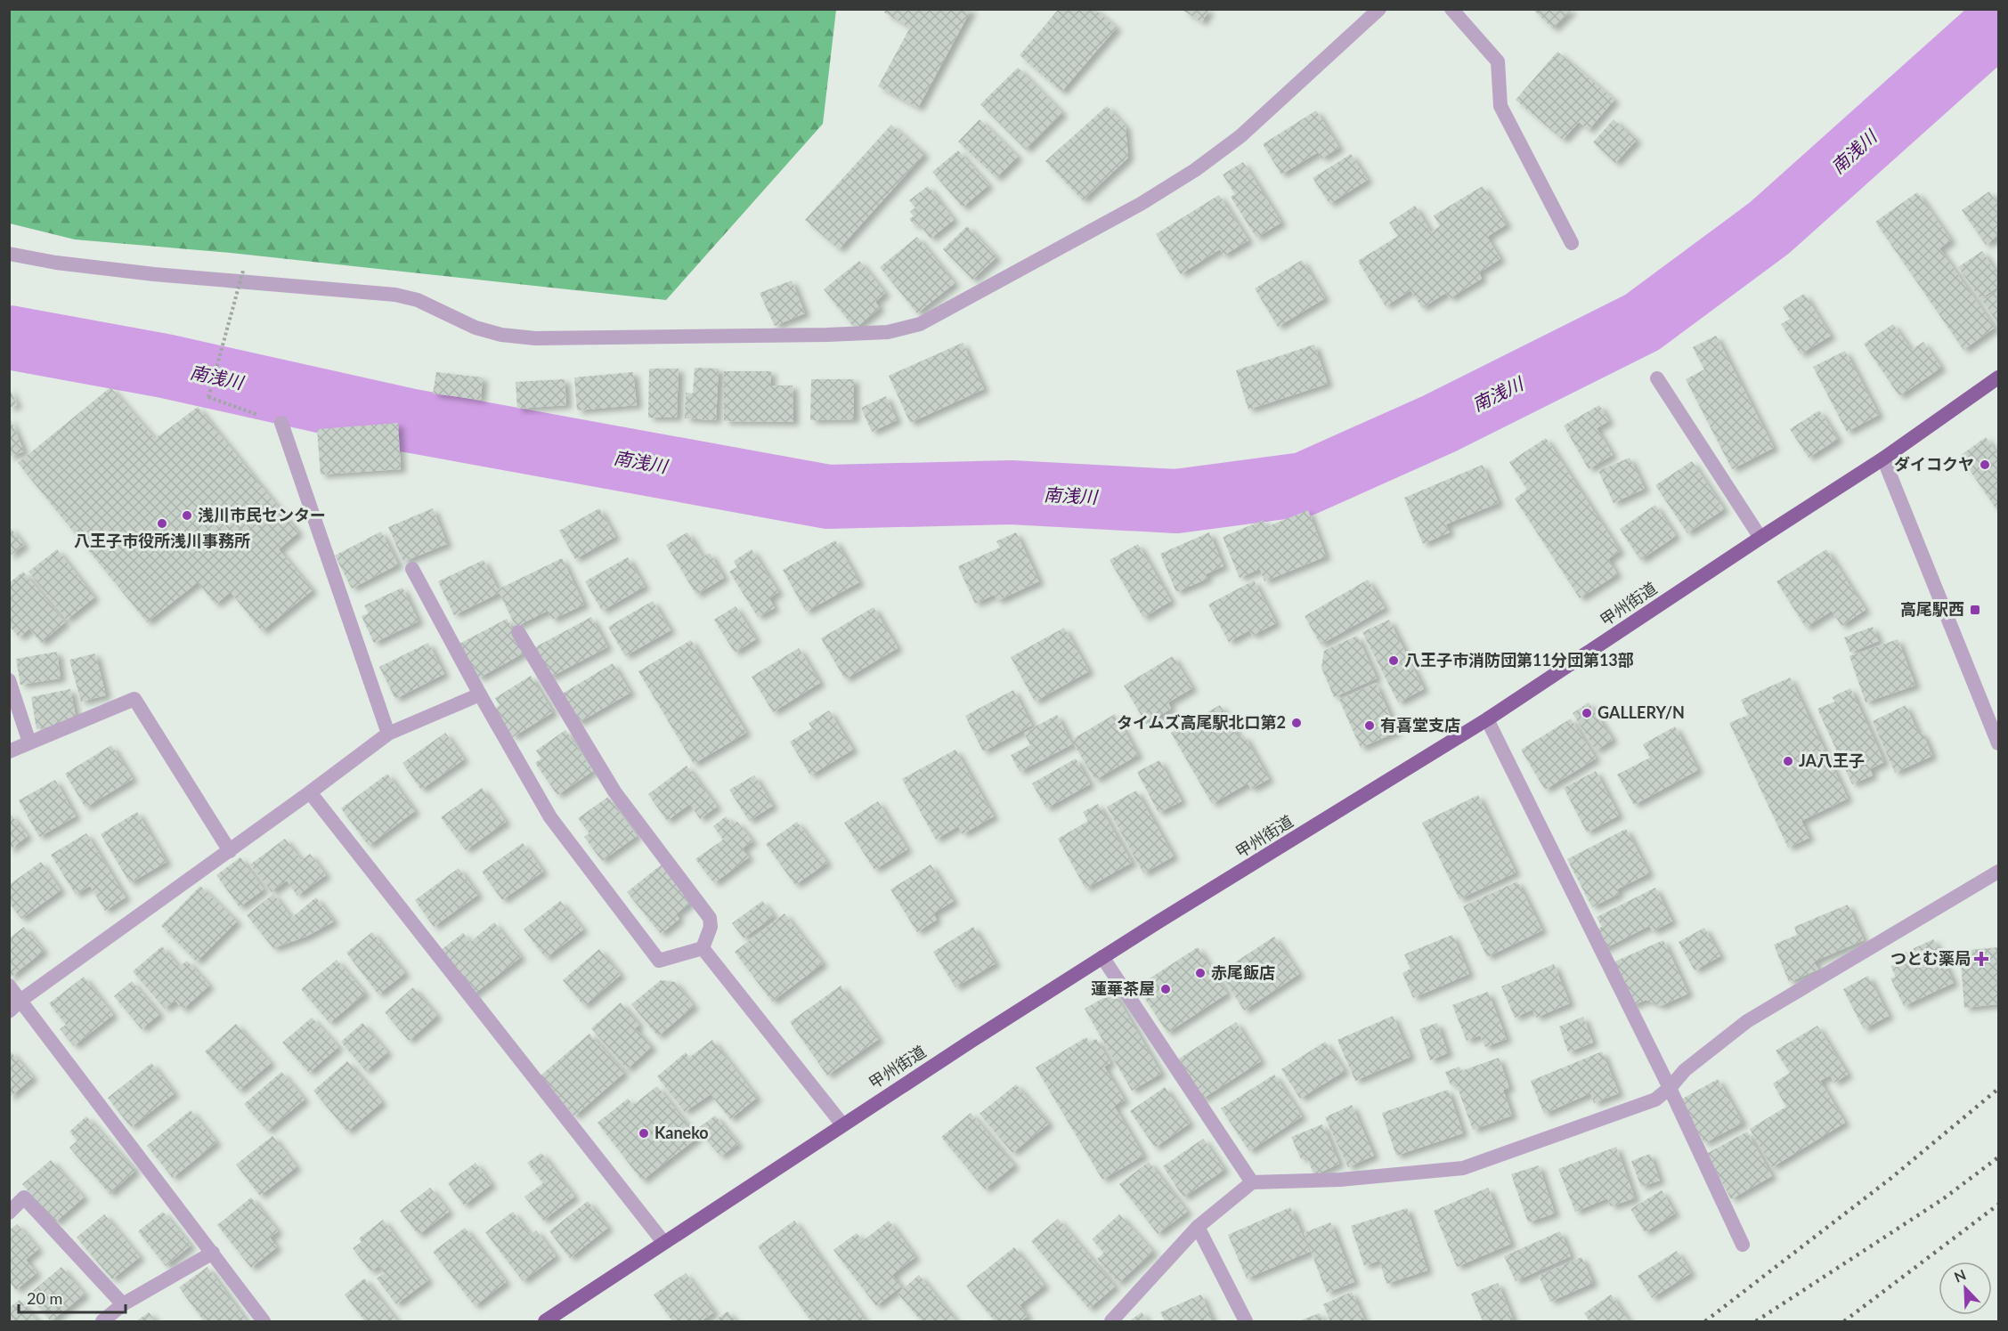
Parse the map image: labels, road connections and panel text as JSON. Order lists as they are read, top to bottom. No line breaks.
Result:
{"streets":{"highway":["甲州街道"]},"water":["南浅川"],"places":{"other":["ダイコクヤ","浅川市民センター","八王子市役所浅川事務所","八王子市消防団第11分団第13部","GALLERY/N","タイムズ高尾駅北口第2","有喜堂支店","JA八王子","赤尾飯店","蓮華茶屋","Kaneko"],"transit":["高尾駅西"],"health":["つとむ薬局"]},"scale_bar":"20 m","north":"top left"}
